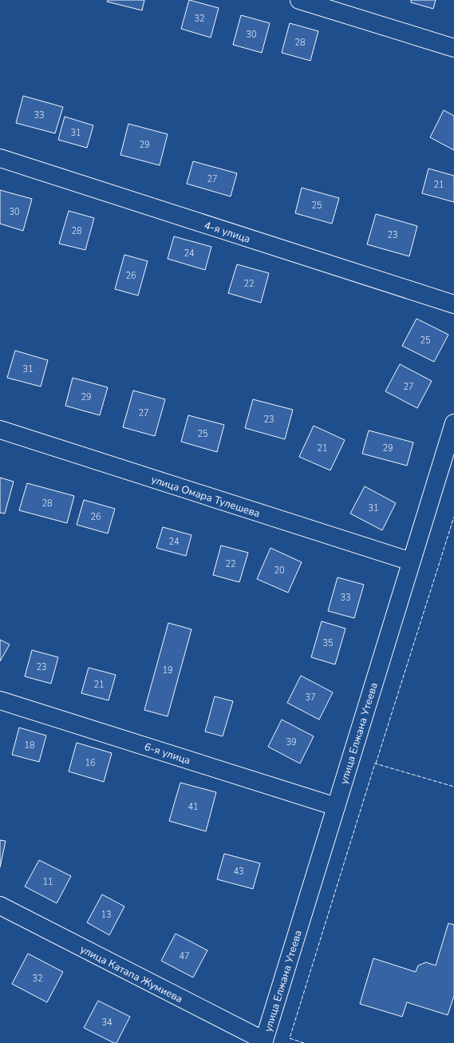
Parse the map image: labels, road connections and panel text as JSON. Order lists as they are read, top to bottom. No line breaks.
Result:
{"streets":{"street":["4-я улица","улица Омара Тулешева","улица Елжана Утеева","6-я улица","улица Катапа Жумиева"]},"crossings":[["улица Омара Тулешева","улица Елжана Утеева"],["улица Елжана Утеева","6-я улица"],["улица Елжана Утеева","улица Катапа Жумиева"]],"house_numbers":["32","30","28","33","31","29","27","21","25","30","28","23","24","26","22","25","31","27","29","27","23","25","21","29","28","31","26","24","22","20","33","35","23","19","21","37","39","18","16","41","43","11","13","47","32","34"]}
